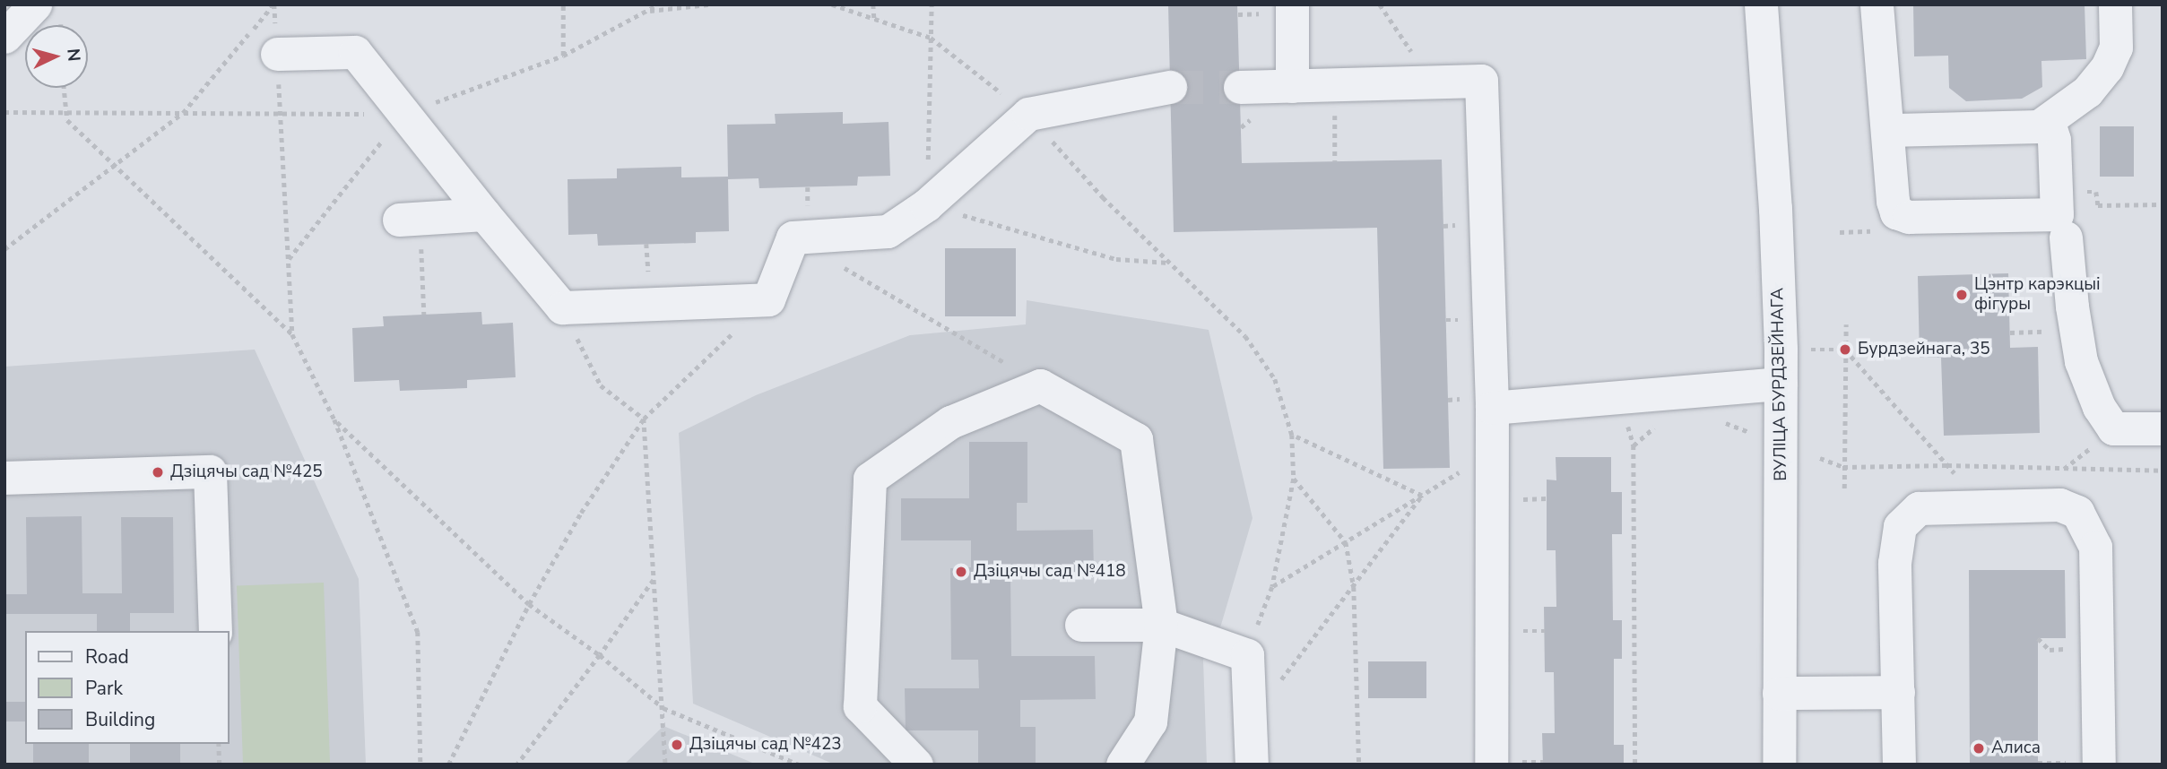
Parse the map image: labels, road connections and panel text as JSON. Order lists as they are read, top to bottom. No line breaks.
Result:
{"streets":{"street":["ВУЛІЦА БУРДЗЕЙНАГА"]},"places":["Цэнтр карэкцыі фігуры","Бурдзейнага, 35","Дзіцячы сад №425","Дзіцячы сад №418","Дзіцячы сад №423","Алиса"],"legend":["Road","Park","Building"],"north":"right"}
